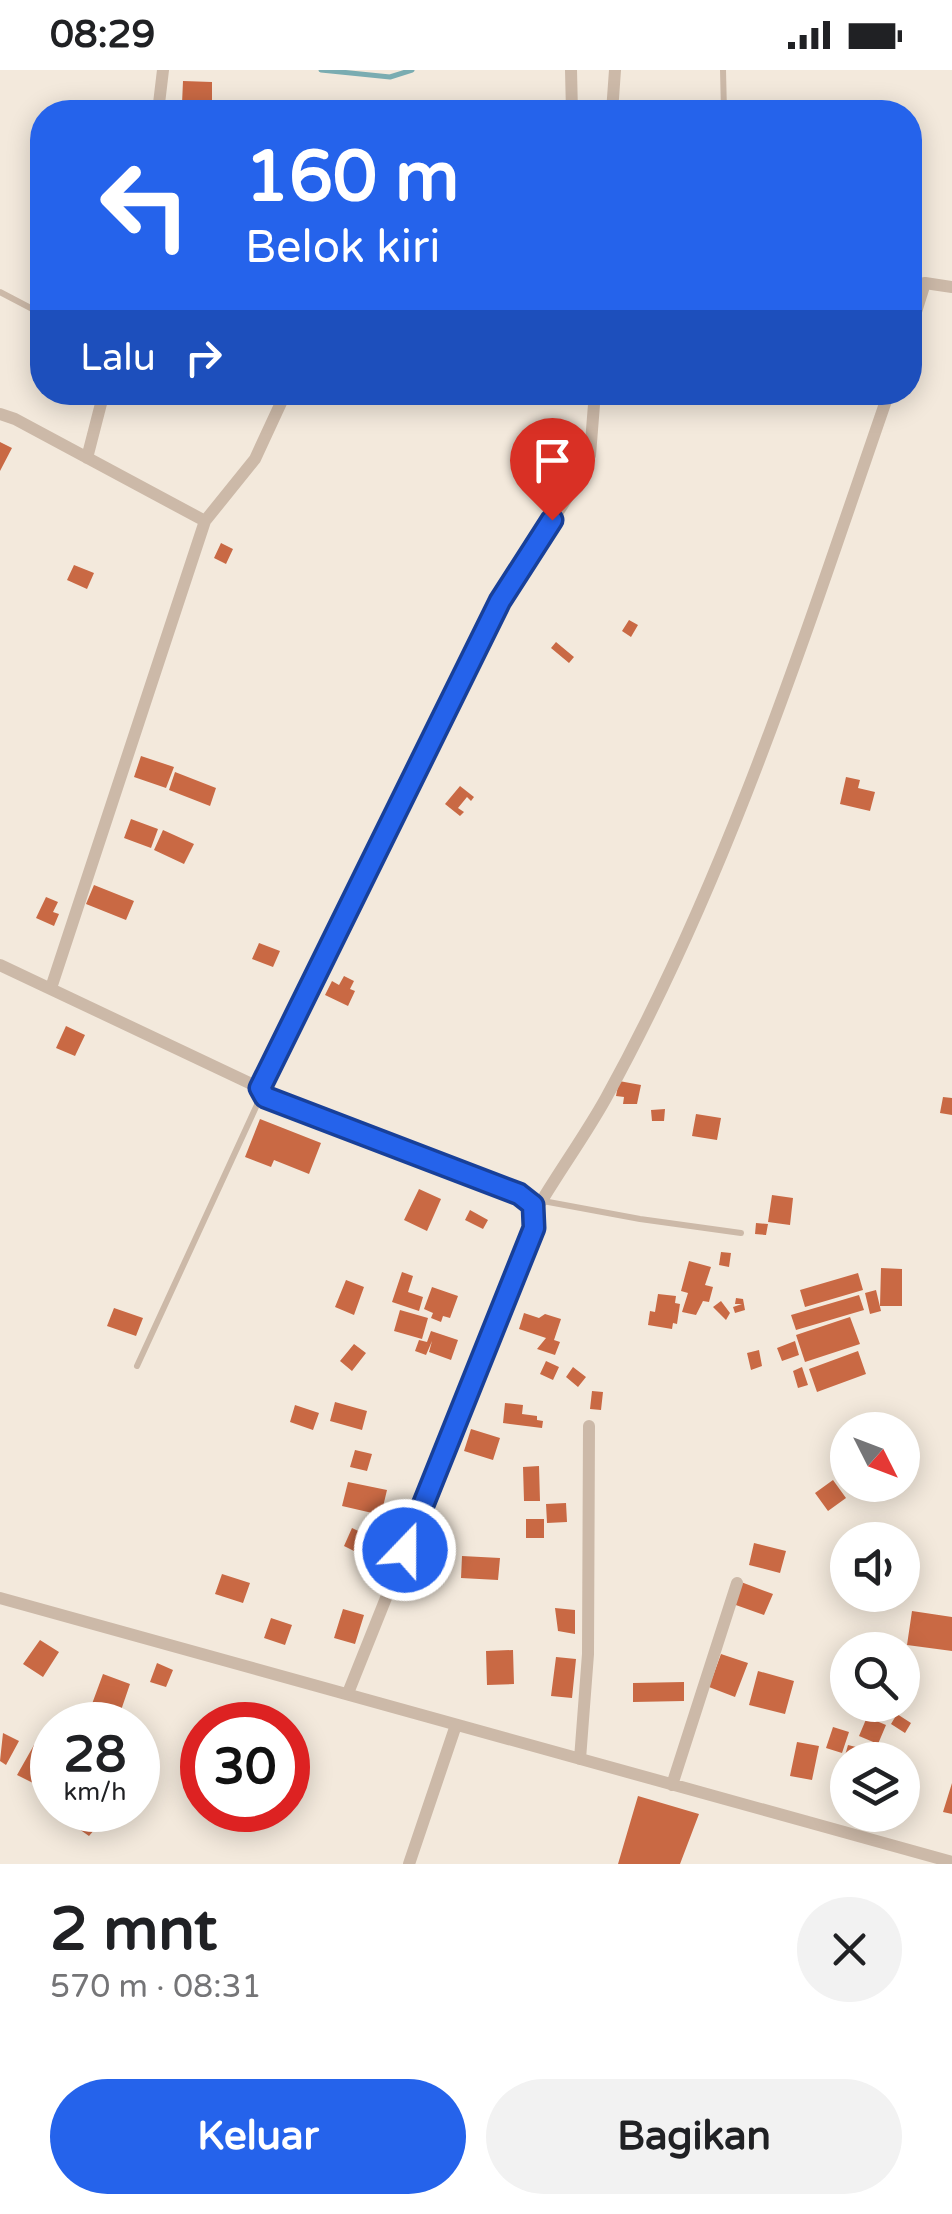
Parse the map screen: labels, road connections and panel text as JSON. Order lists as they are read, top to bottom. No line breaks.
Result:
{"north":"bottom right","page":{"status":"08:29","turn":["160 m","Belok kiri"],"then":"Lalu","speed":"28 km/h","limit":"30","heading":["2 mnt","570 m · 08:31"],"buttons":["Keluar","Bagikan"]}}
